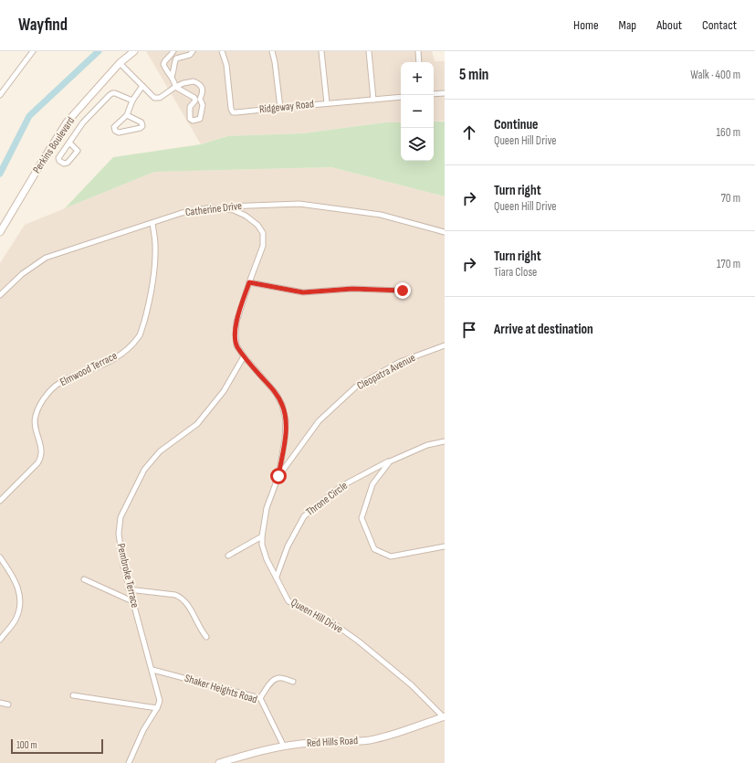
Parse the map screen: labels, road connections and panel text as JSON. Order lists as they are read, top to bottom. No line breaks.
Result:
{"streets":{"main road":["Perkins Boulevard","Red Hills Road"],"street":["Ridgeway Road","Catherine Drive","Elmwood Terrace","Cleopatra Avenue","Throne Circle","Pembroke Terrace","Queen Hill Drive","Shaker Heights Road"]},"crossings":[["Catherine Drive","Elmwood Terrace"],["Catherine Drive","Queen Hill Drive"],["Cleopatra Avenue","Queen Hill Drive"],["Throne Circle","Queen Hill Drive"],["Pembroke Terrace","Queen Hill Drive"],["Pembroke Terrace","Shaker Heights Road"],["Queen Hill Drive","Red Hills Road"],["Shaker Heights Road","Red Hills Road"]],"scale_bar":"100 m","page":{"header":"Wayfind","nav":["Home","Map","About","Contact"],"heading":["5 min","Walk · 400 m"],"map_buttons":["+","−"],"list":[["Continue","Queen Hill Drive","160 m"],["Turn right","Queen Hill Drive","70 m"],["Turn right","Tiara Close","170 m"],"Arrive at destination"],"scale":"100 m"}}
